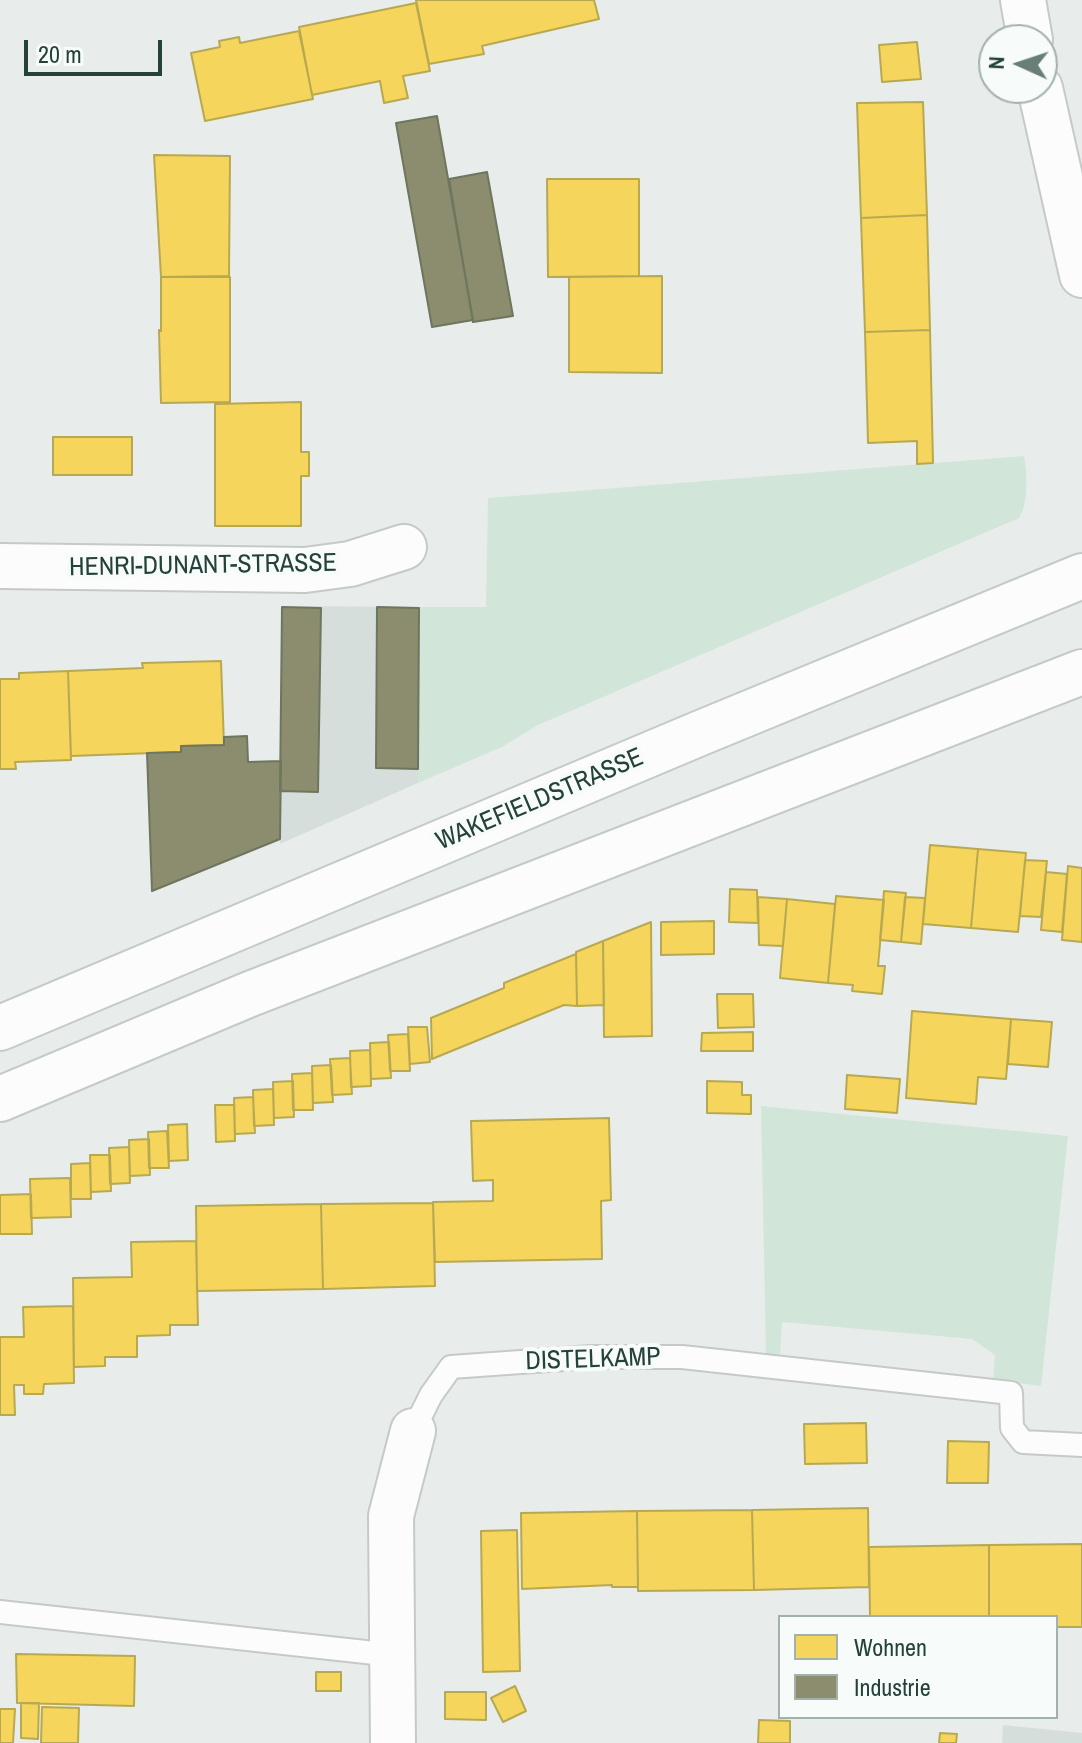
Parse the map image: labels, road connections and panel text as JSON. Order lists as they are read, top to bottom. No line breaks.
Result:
{"streets":{"main road":["HENRI-DUNANT-STRASSE","WAKEFIELDSTRASSE","DISTELKAMP"]},"legend":["Wohnen","Industrie"],"scale_bar":"20 m","north":"left"}
